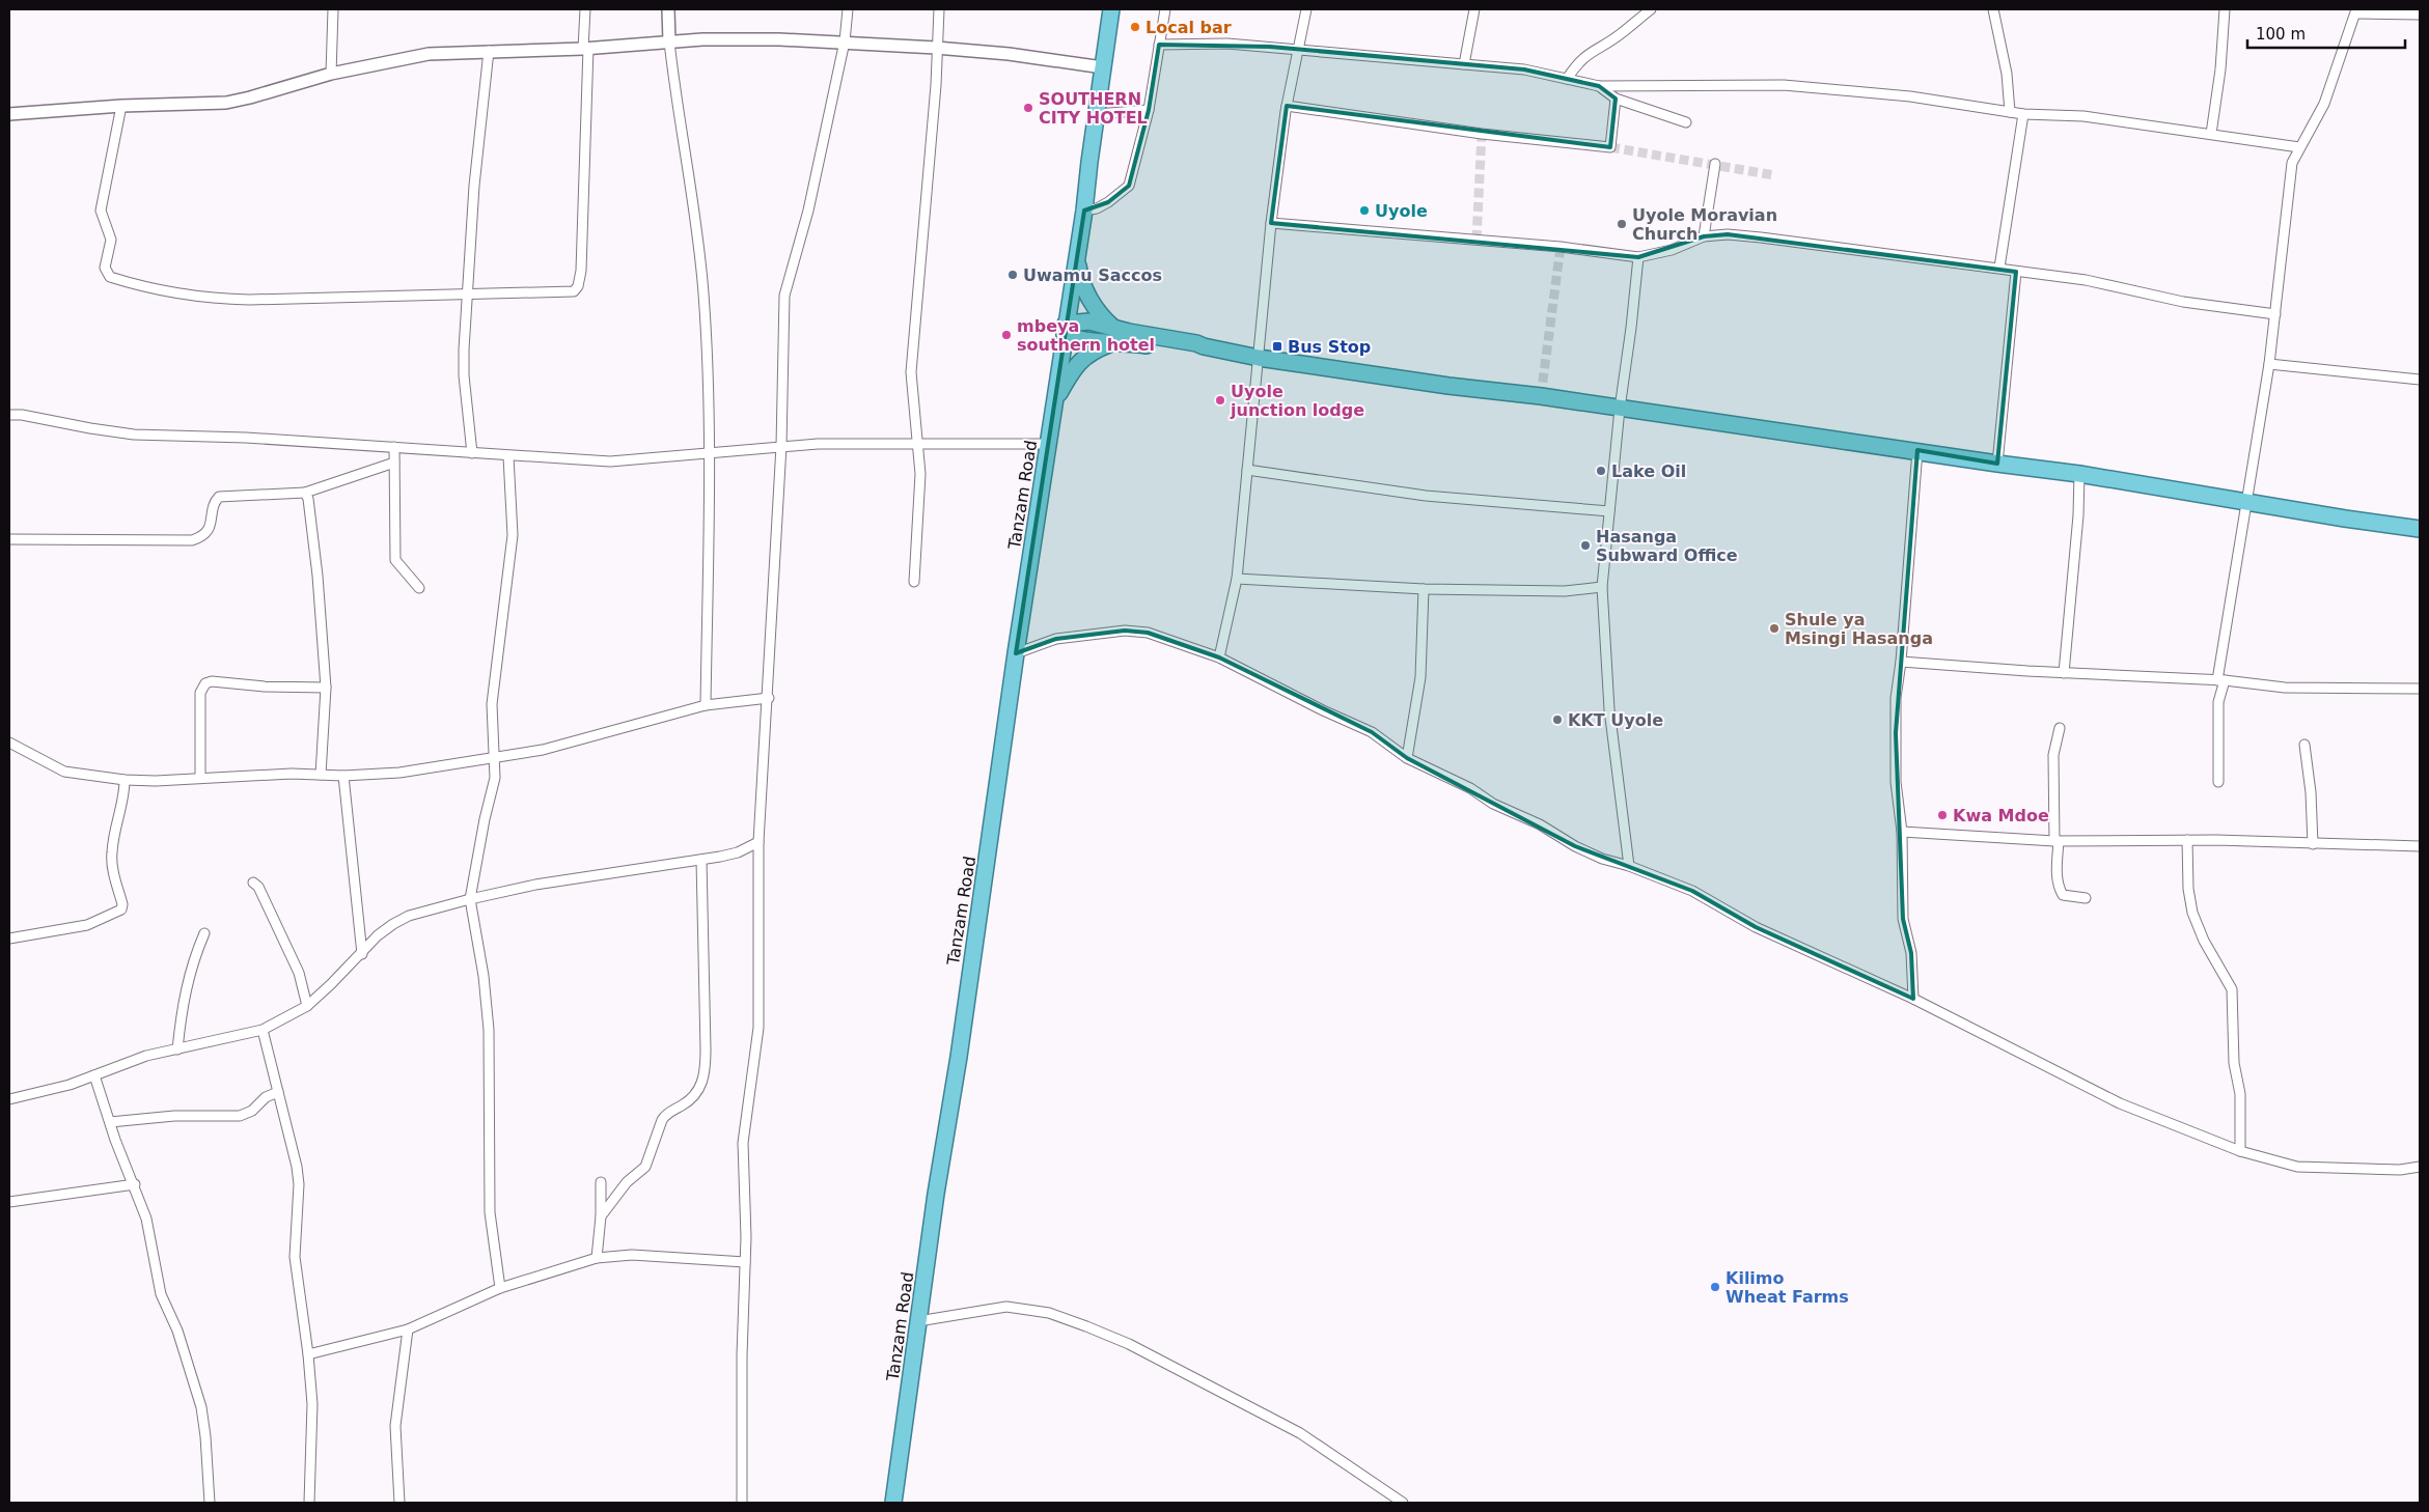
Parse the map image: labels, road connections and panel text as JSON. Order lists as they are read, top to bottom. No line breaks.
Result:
{"streets":{"highway":["Tanzam Road"]},"places":{"other":["Local bar","SOUTHERN CITY HOTEL","Uyole","Uyole Moravian Church","Uwamu Saccos","mbeya southern hotel","Uyole junction lodge","Lake Oil","Hasanga Subward Office","Shule ya Msingi Hasanga","KKT Uyole","Kwa Mdoe","Kilimo Wheat Farms"],"transit":["Bus Stop"]},"scale_bar":"100 m"}
